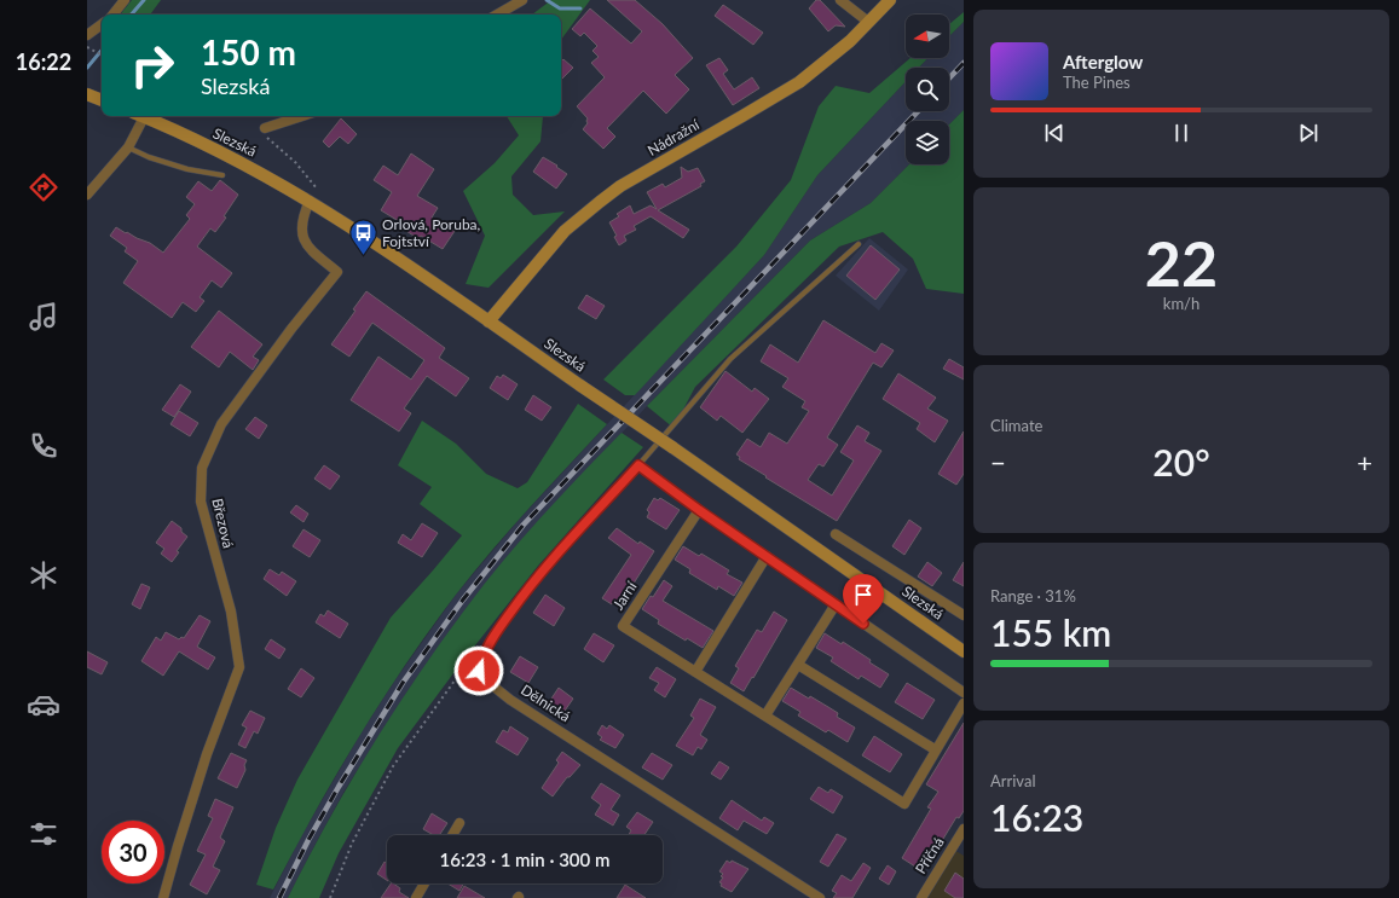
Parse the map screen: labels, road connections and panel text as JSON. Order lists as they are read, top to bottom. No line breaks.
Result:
{"streets":{"street":["Nádražní","Slezská","Březová","Jarní","Dělnická","Příčná"]},"crossings":[["Nádražní","Slezská"],["Slezská","Březová"]],"places":{"bus stop":["Orlová, Poruba, Fojtství"]},"north":"left","page":{"tabs":"16:22","turn":["150 m","Slezská"],"song":["Afterglow","The Pines"],"tile":[["22","km/h"],"Climate",["Range · 31%","155 km"],["Arrival","16:23"]],"heat":["−","20°","+"],"limit":"30","trip":"16:23 · 1 min · 300 m"}}
